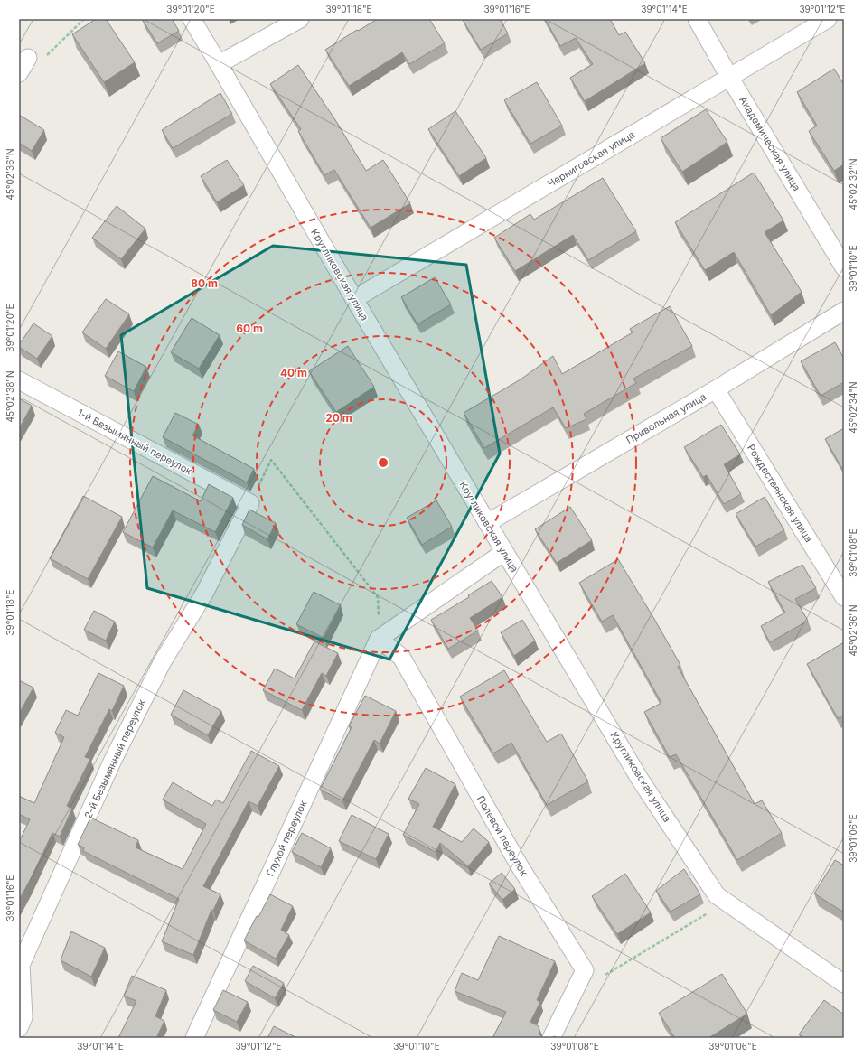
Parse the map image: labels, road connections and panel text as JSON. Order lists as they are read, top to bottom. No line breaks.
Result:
{"streets":{"street":["Академическая улица","Черниговская улица","Кругликовская улица","Привольная улица","1-й Безымянный переулок","Рождественская улица","2-й Безымянный переулок","Полевой переулок","Глухой переулок"]},"crossings":[["Академическая улица","Черниговская улица"],["Черниговская улица","Кругликовская улица"],["Кругликовская улица","Привольная улица"],["Привольная улица","Рождественская улица"],["1-й Безымянный переулок","2-й Безымянный переулок"],["Полевой переулок","Глухой переулок"]],"coordinates":["39°01'20\"E","39°01'18\"E","39°01'16\"E","39°01'14\"E","39°01'12\"E","45°02'36\"N","45°02'32\"N","39°01'10\"E","45°02'38\"N","45°02'34\"N","39°01'08\"E","39°01'06\"E"],"rings":["80 m","60 m","40 m","20 m"]}
